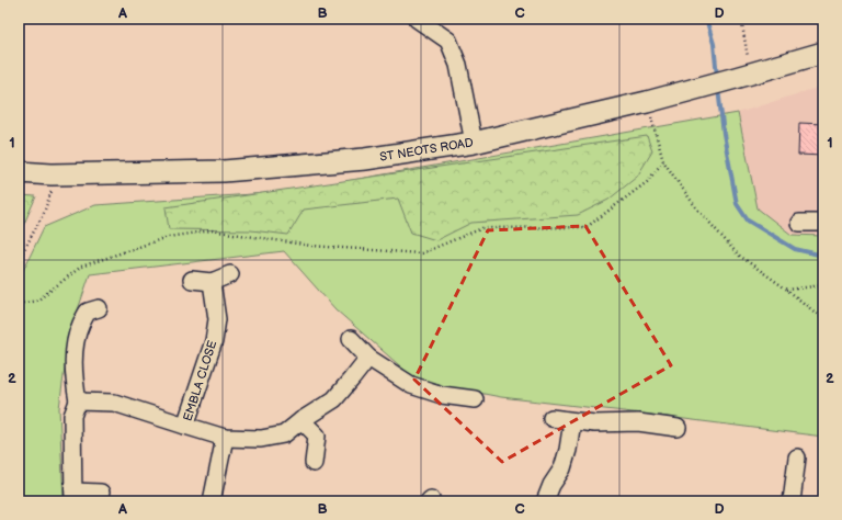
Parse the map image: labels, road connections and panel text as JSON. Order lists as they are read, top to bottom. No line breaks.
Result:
{"streets":{"main road":["ST NEOTS ROAD"],"street":["EMBLA CLOSE"]},"grid":{"columns":["A","B","C","D"],"rows":["1","2"]}}
